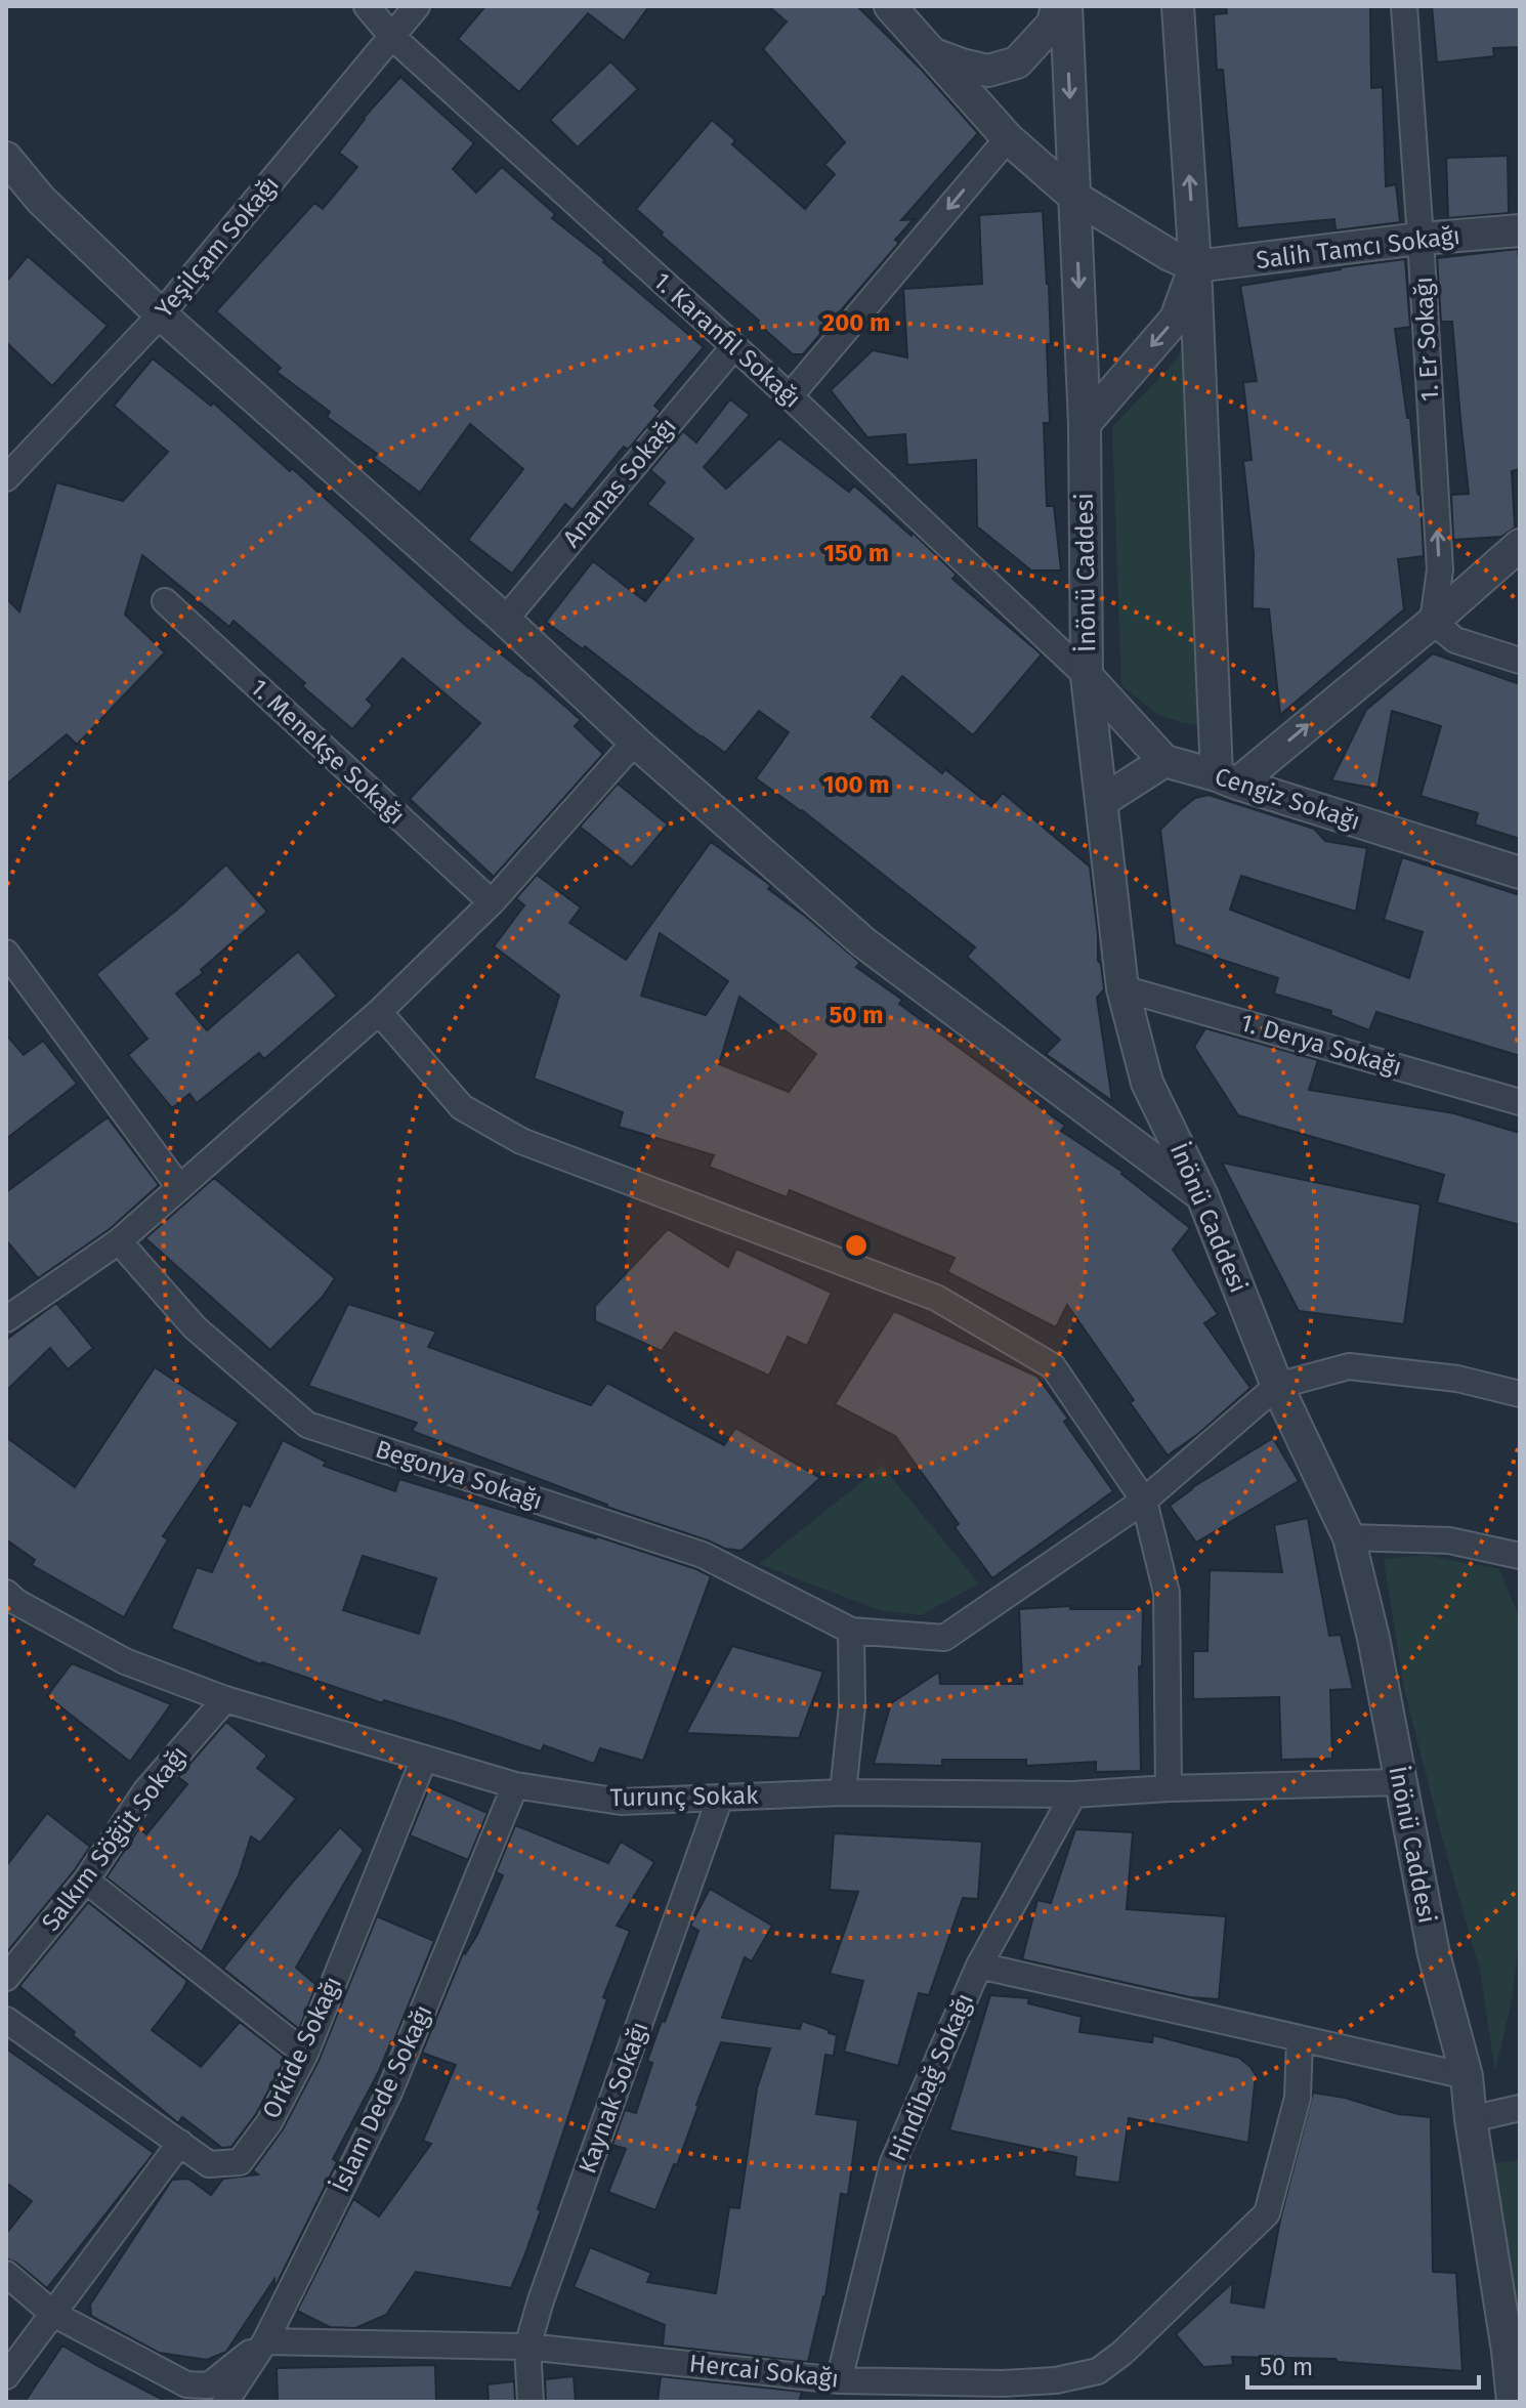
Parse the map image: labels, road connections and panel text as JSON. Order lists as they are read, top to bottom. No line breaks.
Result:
{"streets":{"street":["Yeşilçam Sokağı","Salih Tamcı Sokağı","1. Er Sokağı","1. Karanfil Sokağı","Ananas Sokağı","İnönü Caddesi","1. Menekşe Sokağı","Cengiz Sokağı","1. Derya Sokağı","Begonya Sokağı","Turunç Sokak","Salkım Söğüt Sokağı","Orkide Sokağı","Hindibağ Sokağı","Kaynak Sokağı","İslam Dede Sokağı","Hercai Sokağı"]},"crossings":[["Yeşilçam Sokağı","1. Karanfil Sokağı"],["Salih Tamcı Sokağı","1. Er Sokağı"],["1. Karanfil Sokağı","Ananas Sokağı"],["1. Karanfil Sokağı","İnönü Caddesi"],["İnönü Caddesi","1. Derya Sokağı"],["İnönü Caddesi","Turunç Sokak"],["Turunç Sokak","Salkım Söğüt Sokağı"],["Turunç Sokak","Orkide Sokağı"],["Turunç Sokak","Hindibağ Sokağı"],["Turunç Sokak","Kaynak Sokağı"],["Turunç Sokak","İslam Dede Sokağı"],["Hindibağ Sokağı","Hercai Sokağı"],["Kaynak Sokağı","Hercai Sokağı"],["İslam Dede Sokağı","Hercai Sokağı"]],"one_way":["1. Er Sokağı"],"scale_bar":"50 m","rings":["200 m","150 m","100 m","50 m"]}
